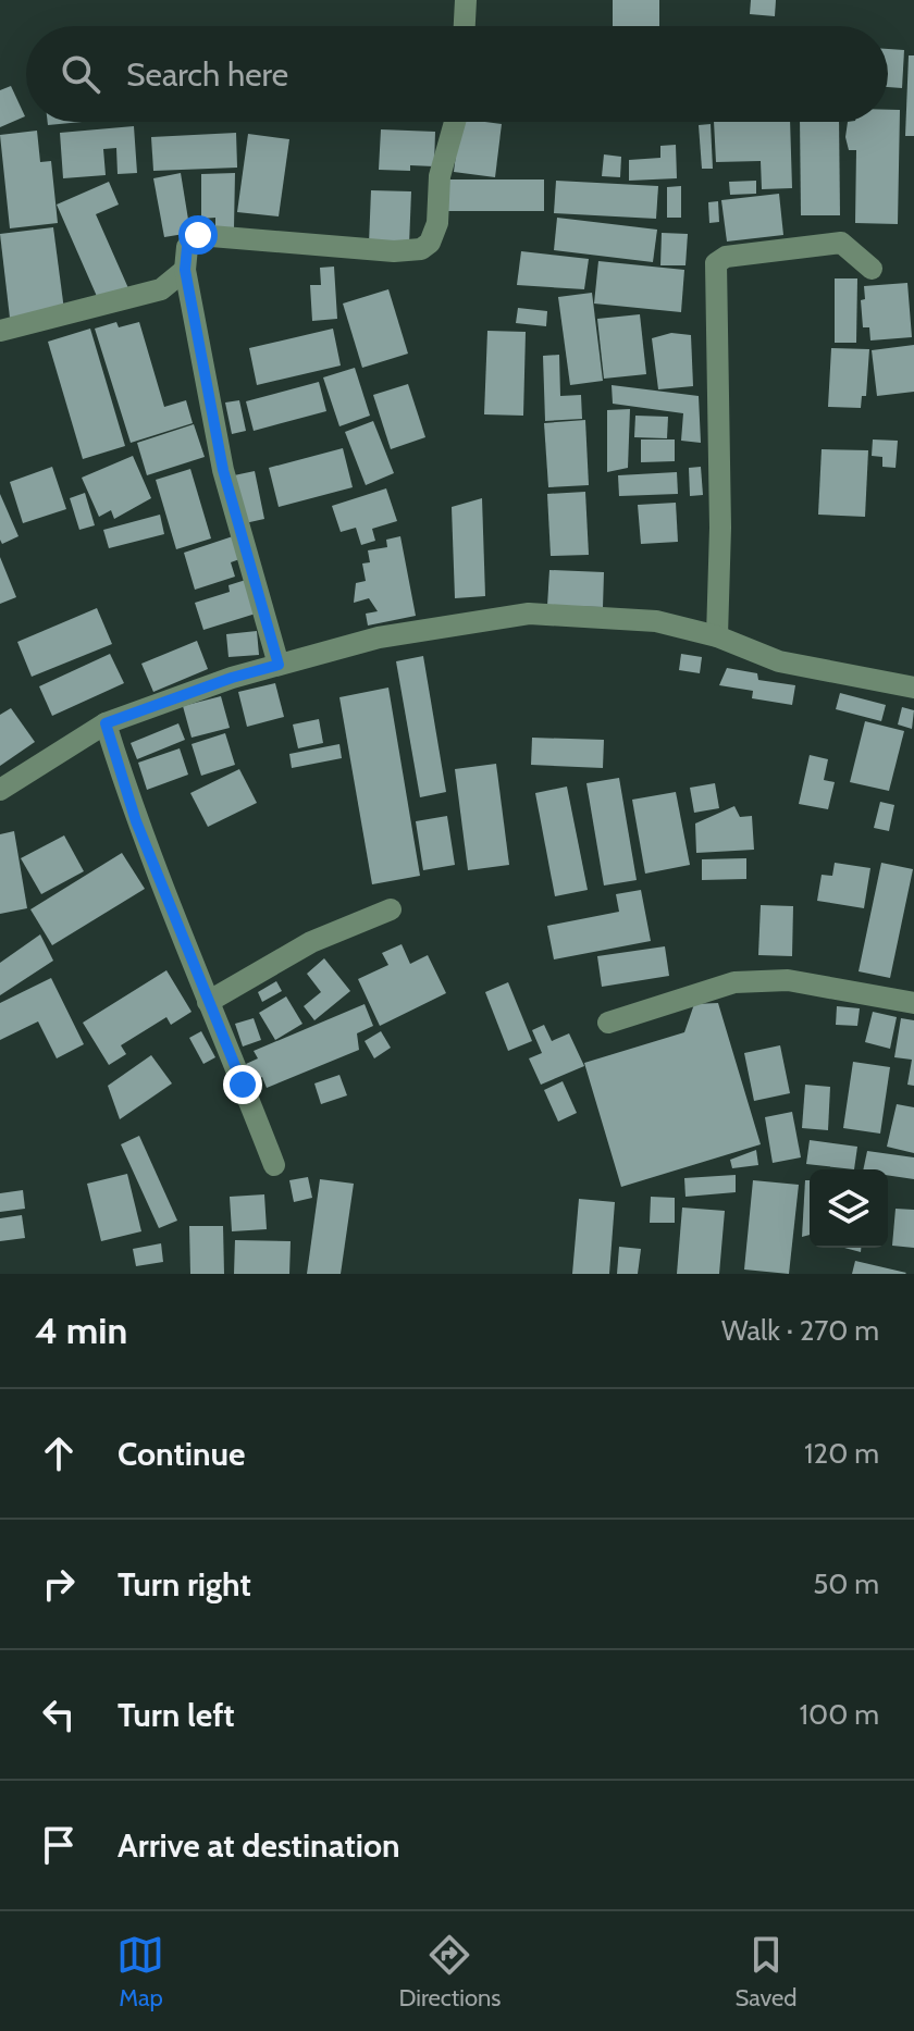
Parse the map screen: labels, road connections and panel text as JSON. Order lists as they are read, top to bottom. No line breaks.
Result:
{"page":{"search":"Search here","heading":["4 min","Walk · 270 m"],"list":[["Continue","120 m"],["Turn right","50 m"],["Turn left","100 m"],"Arrive at destination"],"nav":["Map","Directions","Saved"]}}
